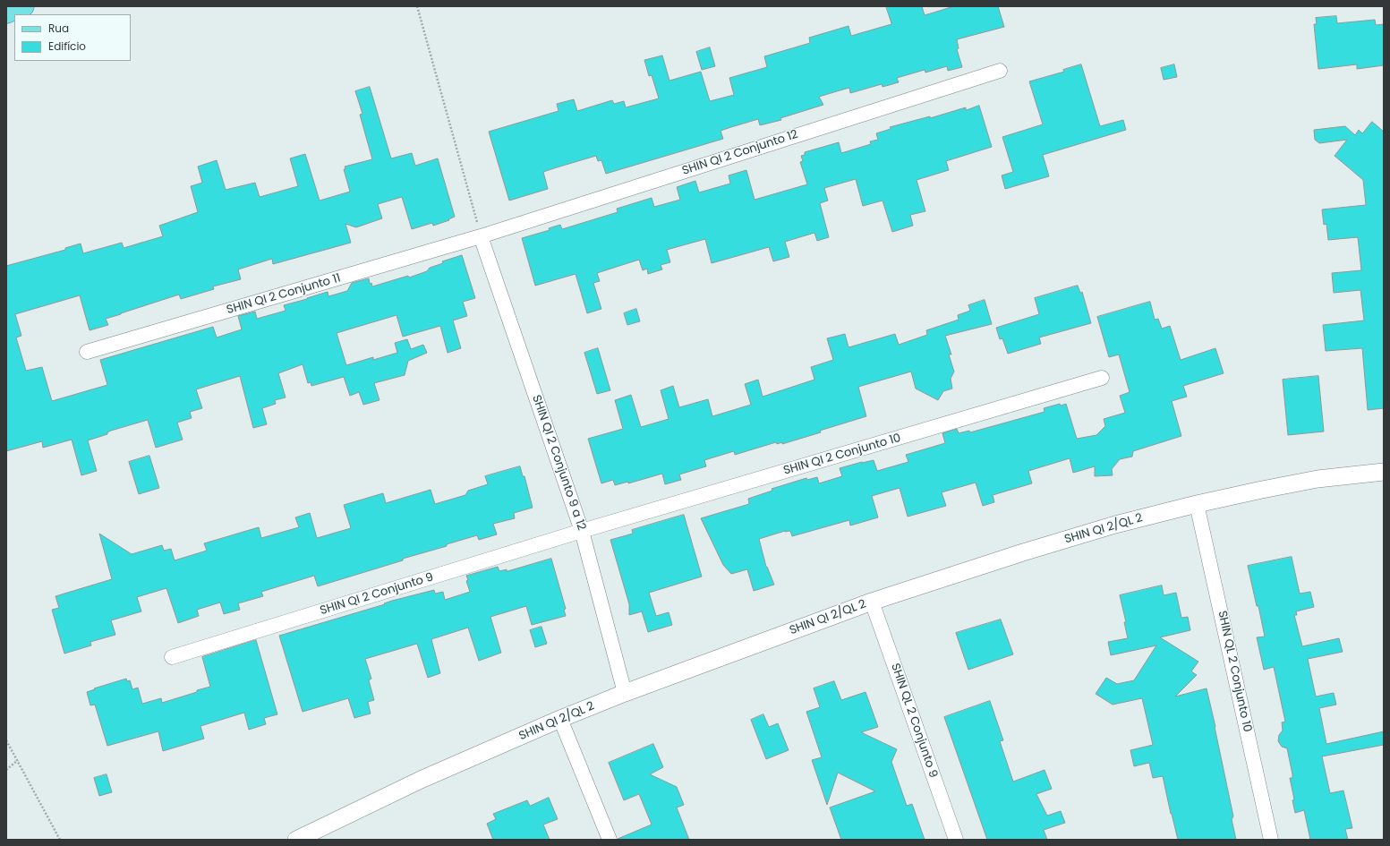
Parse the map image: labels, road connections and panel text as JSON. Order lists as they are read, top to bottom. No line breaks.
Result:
{"streets":{"street":["SHIN QI 2 Conjunto 12","SHIN QI 2 Conjunto 11","SHIN QI 2 Conjunto 10","SHIN QI 2 Conjunto 9 a 12","SHIN QI 2/QL 2","SHIN QI 2 Conjunto 9","SHIN QL 2 Conjunto 10","SHIN QL 2 Conjunto 9"]},"crossings":[["SHIN QI 2 Conjunto 12","SHIN QI 2 Conjunto 11"],["SHIN QI 2 Conjunto 12","SHIN QI 2 Conjunto 9 a 12"],["SHIN QI 2 Conjunto 11","SHIN QI 2 Conjunto 9 a 12"],["SHIN QI 2 Conjunto 10","SHIN QI 2 Conjunto 9 a 12"],["SHIN QI 2 Conjunto 10","SHIN QI 2 Conjunto 9"],["SHIN QI 2 Conjunto 9 a 12","SHIN QI 2/QL 2"],["SHIN QI 2 Conjunto 9 a 12","SHIN QI 2 Conjunto 9"],["SHIN QI 2/QL 2","SHIN QL 2 Conjunto 10"],["SHIN QI 2/QL 2","SHIN QL 2 Conjunto 9"]],"legend":["Rua","Edifício"]}
